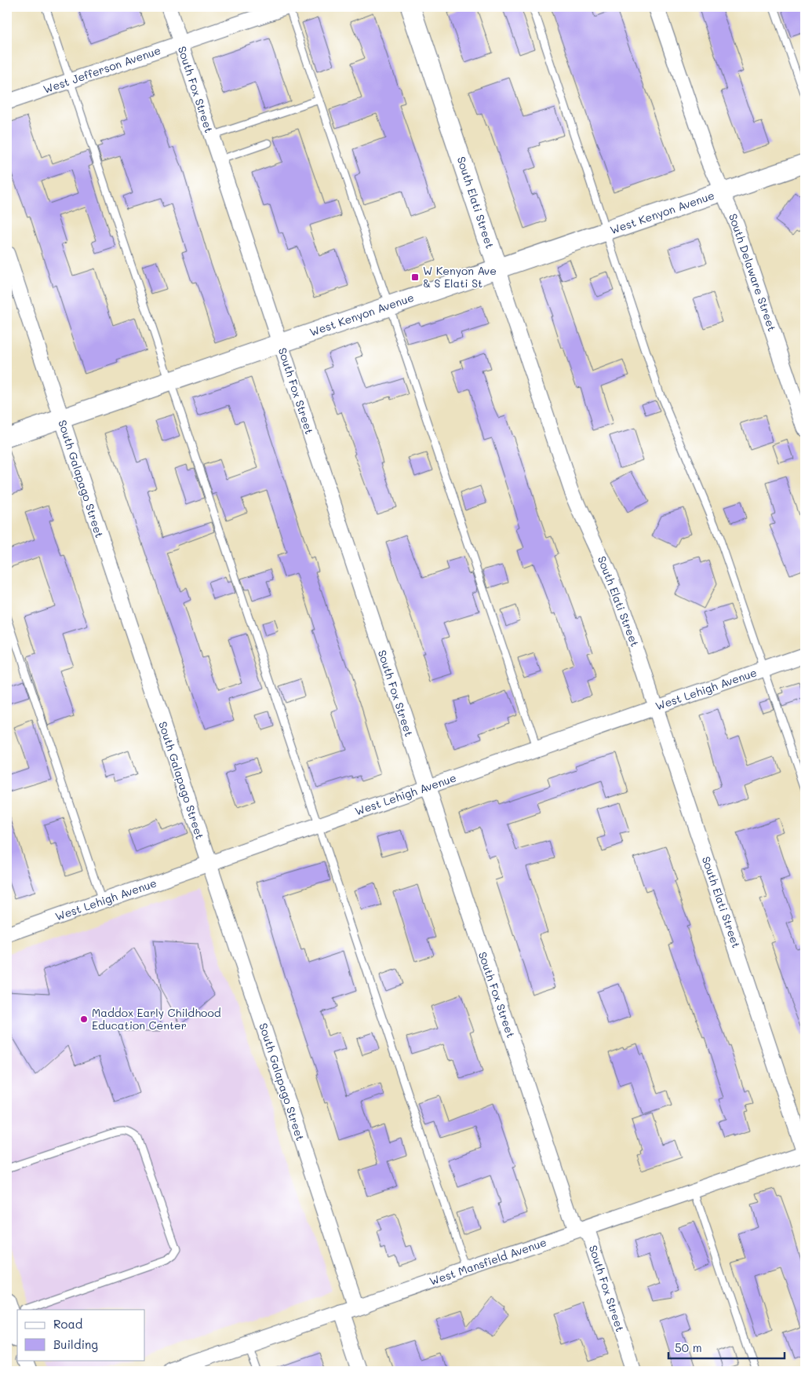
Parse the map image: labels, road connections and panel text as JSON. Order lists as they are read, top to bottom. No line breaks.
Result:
{"streets":{"street":["West Jefferson Avenue","South Fox Street","South Elati Street","West Kenyon Avenue","South Delaware Street","South Galapago Street","West Lehigh Avenue","West Mansfield Avenue"]},"crossings":[["West Jefferson Avenue","South Fox Street"],["South Fox Street","West Kenyon Avenue"],["South Fox Street","West Lehigh Avenue"],["South Fox Street","West Mansfield Avenue"],["South Elati Street","West Kenyon Avenue"],["South Elati Street","West Lehigh Avenue"],["South Elati Street","West Mansfield Avenue"],["West Kenyon Avenue","South Delaware Street"],["West Kenyon Avenue","South Galapago Street"],["South Galapago Street","West Lehigh Avenue"],["South Galapago Street","West Mansfield Avenue"]],"places":{"transit":["W Kenyon Ave & S Elati St"],"other":["Maddox Early Childhood Education Center"]},"legend":["Road","Building"],"scale_bar":"50 m"}
